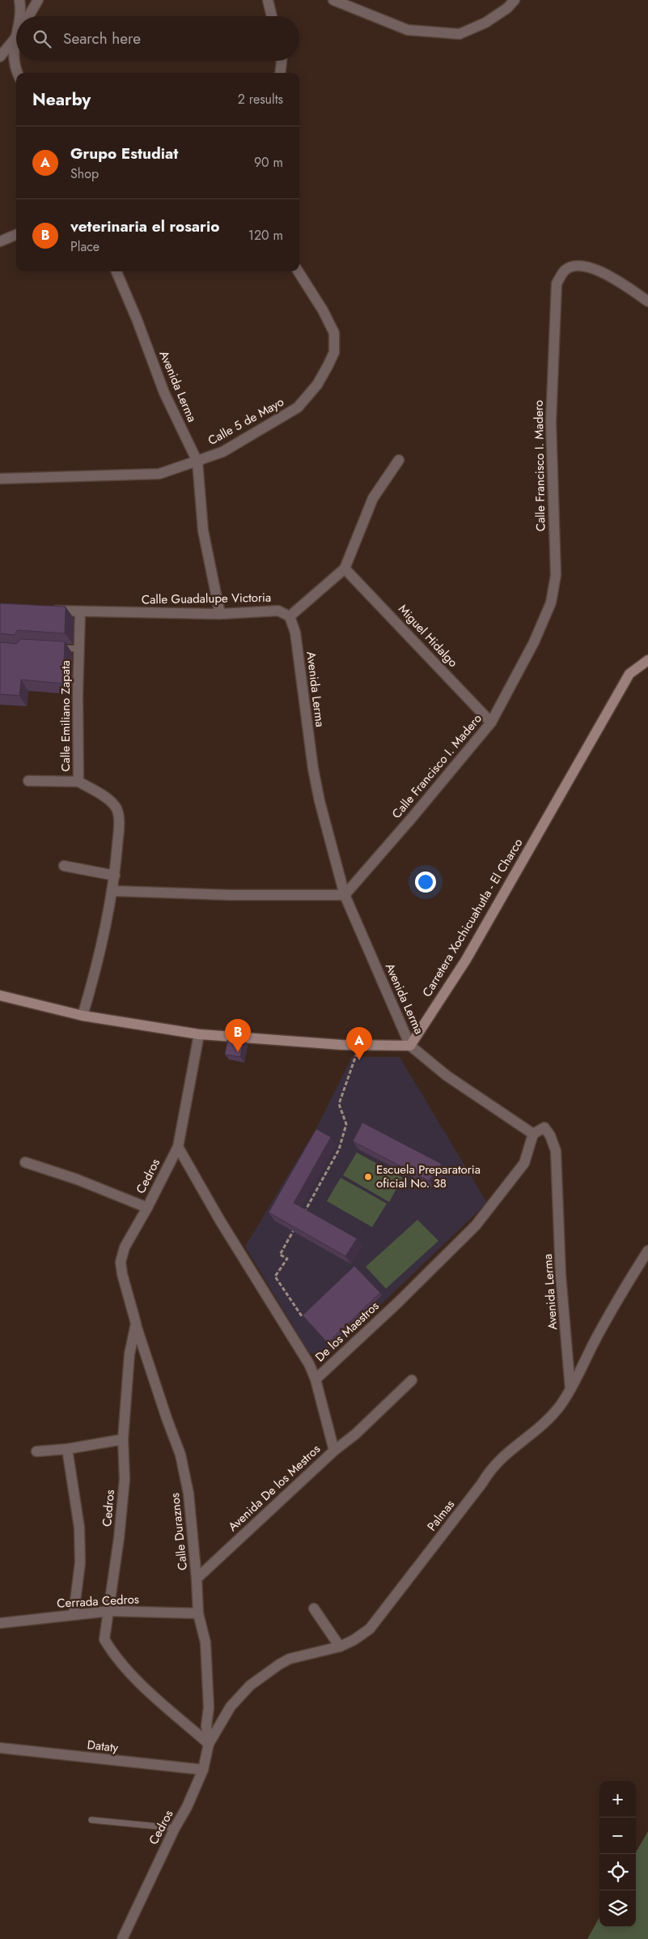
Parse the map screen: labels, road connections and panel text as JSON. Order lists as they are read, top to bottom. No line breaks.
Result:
{"streets":{"main road":["Carretera Xochicuahutla - El Charco"],"street":["Avenida Lerma","Calle 5 de Mayo","Calle Francisco I. Madero","Calle Guadalupe Victoria","Miguel Hidalgo","Calle Emiliano Zapata","Cedros","De los Maestros","Avenida De los Mestros","Palmas","Calle Duraznos","Cerrada Cedros","Dataty"]},"crossings":[["Avenida Lerma","Calle 5 de Mayo"],["Avenida Lerma","Calle Francisco I. Madero"],["Avenida Lerma","Calle Guadalupe Victoria"],["Avenida Lerma","Carretera Xochicuahutla - El Charco"],["Avenida Lerma","De los Maestros"],["Avenida Lerma","Palmas"],["Calle Francisco I. Madero","Miguel Hidalgo"],["Calle Guadalupe Victoria","Calle Emiliano Zapata"],["Cedros","De los Maestros"],["Cedros","Palmas"],["Cedros","Calle Duraznos"],["Cedros","Cerrada Cedros"],["Cedros","Dataty"],["De los Maestros","Avenida De los Mestros"],["Avenida De los Mestros","Calle Duraznos"],["Palmas","Calle Duraznos"],["Calle Duraznos","Cerrada Cedros"]],"places":["Escuela Preparatoria oficial No. 38"],"page":{"search":"Search here","heading":["Nearby","2 results"],"list":[{"mark":"A","name":"Grupo Estudiat","note":"Shop","value":"90 m"},{"mark":"B","name":"veterinaria el rosario","note":"Place","value":"120 m"}],"pins":["B","A"],"map_buttons":["+","−"]}}
